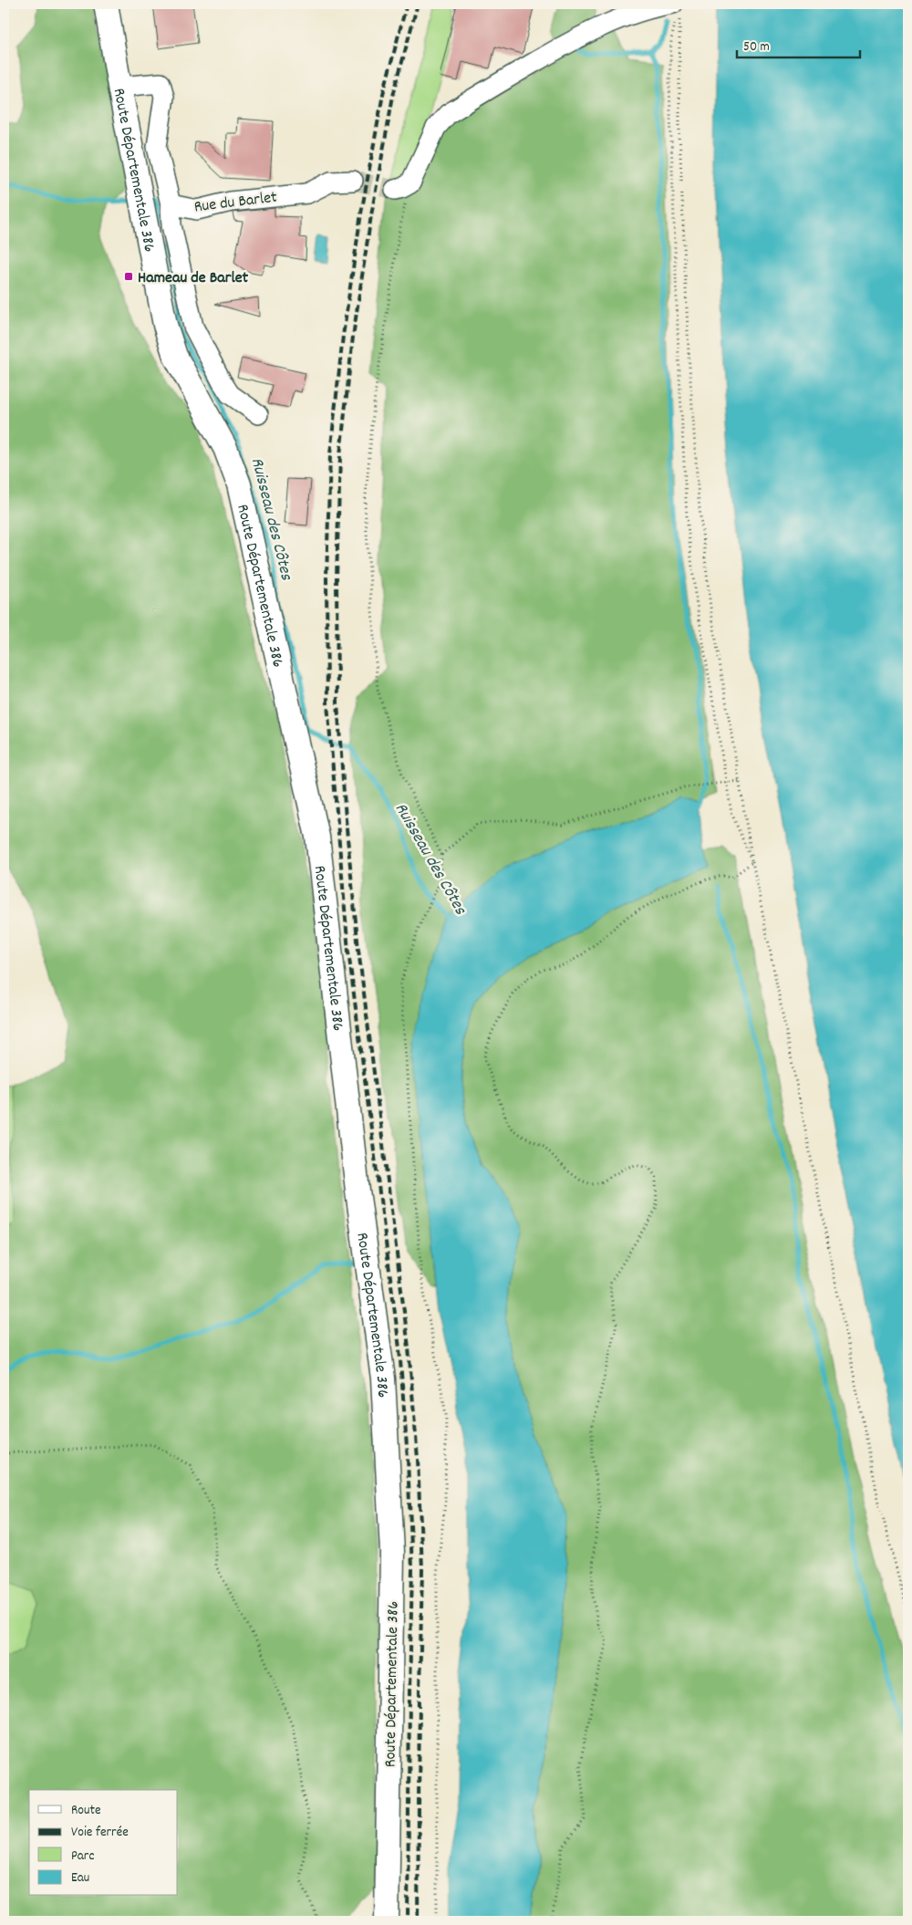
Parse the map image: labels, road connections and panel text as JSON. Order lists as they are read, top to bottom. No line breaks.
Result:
{"streets":{"main road":["Route Départementale 386"],"street":["Rue du Barlet"]},"crossings":[["Route Départementale 386","Rue du Barlet"]],"water":["Ruisseau des Côtes"],"places":{"transit":["Hameau de Barlet"]},"legend":["Route","Voie ferrée","Parc","Eau"],"scale_bar":"50 m"}
